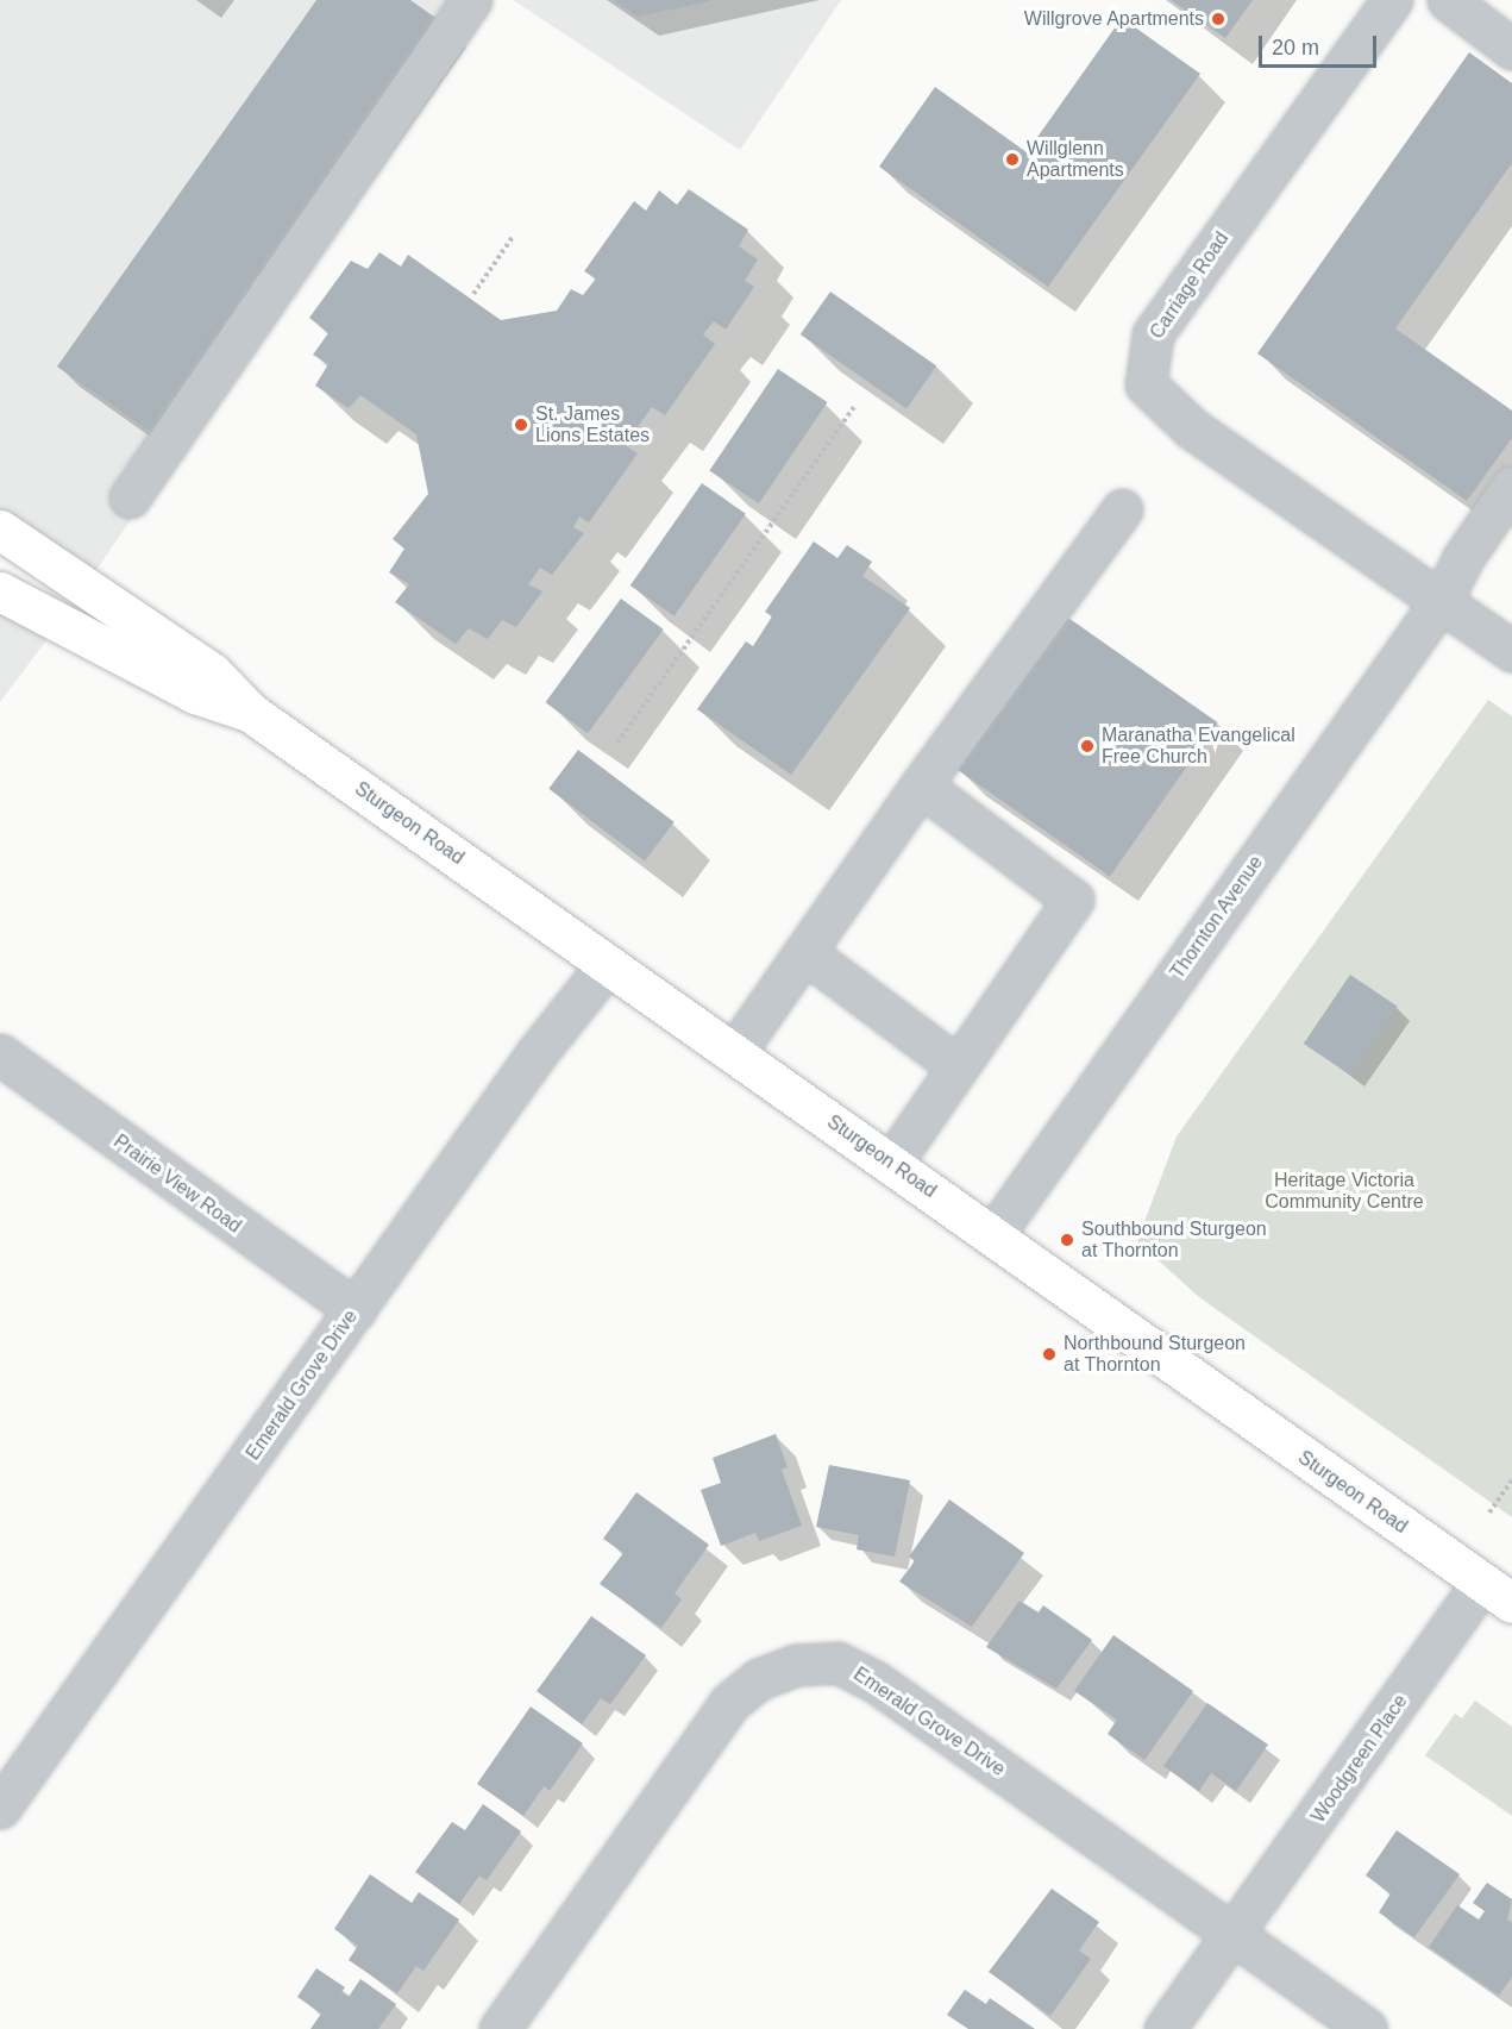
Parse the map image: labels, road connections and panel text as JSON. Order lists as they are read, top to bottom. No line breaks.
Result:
{"streets":{"main road":["Sturgeon Road"],"street":["Carriage Road","Thornton Avenue","Prairie View Road","Emerald Grove Drive","Woodgreen Place"]},"crossings":[["Carriage Road","Thornton Avenue"],["Sturgeon Road","Thornton Avenue"],["Sturgeon Road","Emerald Grove Drive"],["Sturgeon Road","Woodgreen Place"],["Prairie View Road","Emerald Grove Drive"],["Emerald Grove Drive","Woodgreen Place"]],"parks":["Heritage Victoria Community Centre"],"places":["Willgrove Apartments","Willglenn Apartments","St. James Lions Estates","Maranatha Evangelical Free Church","Southbound Sturgeon at Thornton","Northbound Sturgeon at Thornton"],"scale_bar":"20 m"}
